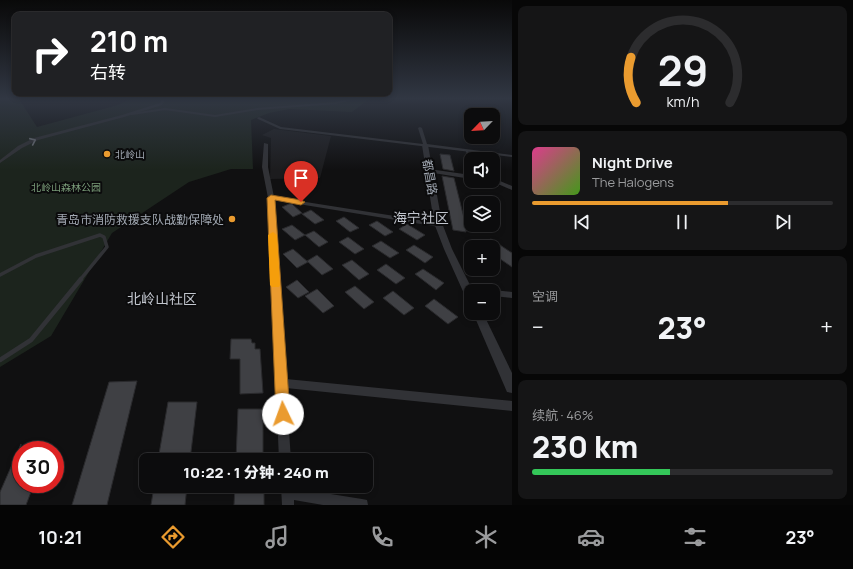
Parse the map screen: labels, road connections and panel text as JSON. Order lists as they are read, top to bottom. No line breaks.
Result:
{"streets":{"street":["都昌路"]},"districts":["海宁社区","北岭山社区"],"parks":["北岭山森林公园"],"places":["北岭山","青岛市消防救援支队战勤保障处"],"north":"bottom left","page":{"turn":["210 m","右转"],"map_buttons":["+","−"],"song":["Night Drive","The Halogens"],"tile":["空调",["续航 · 46%","230 km"]],"heat":["−","23°","+"],"limit":"30","trip":"10:22 · 1 分钟 · 240 m","tabs":["10:21","23°"],"gauge":["29","km/h"]}}
